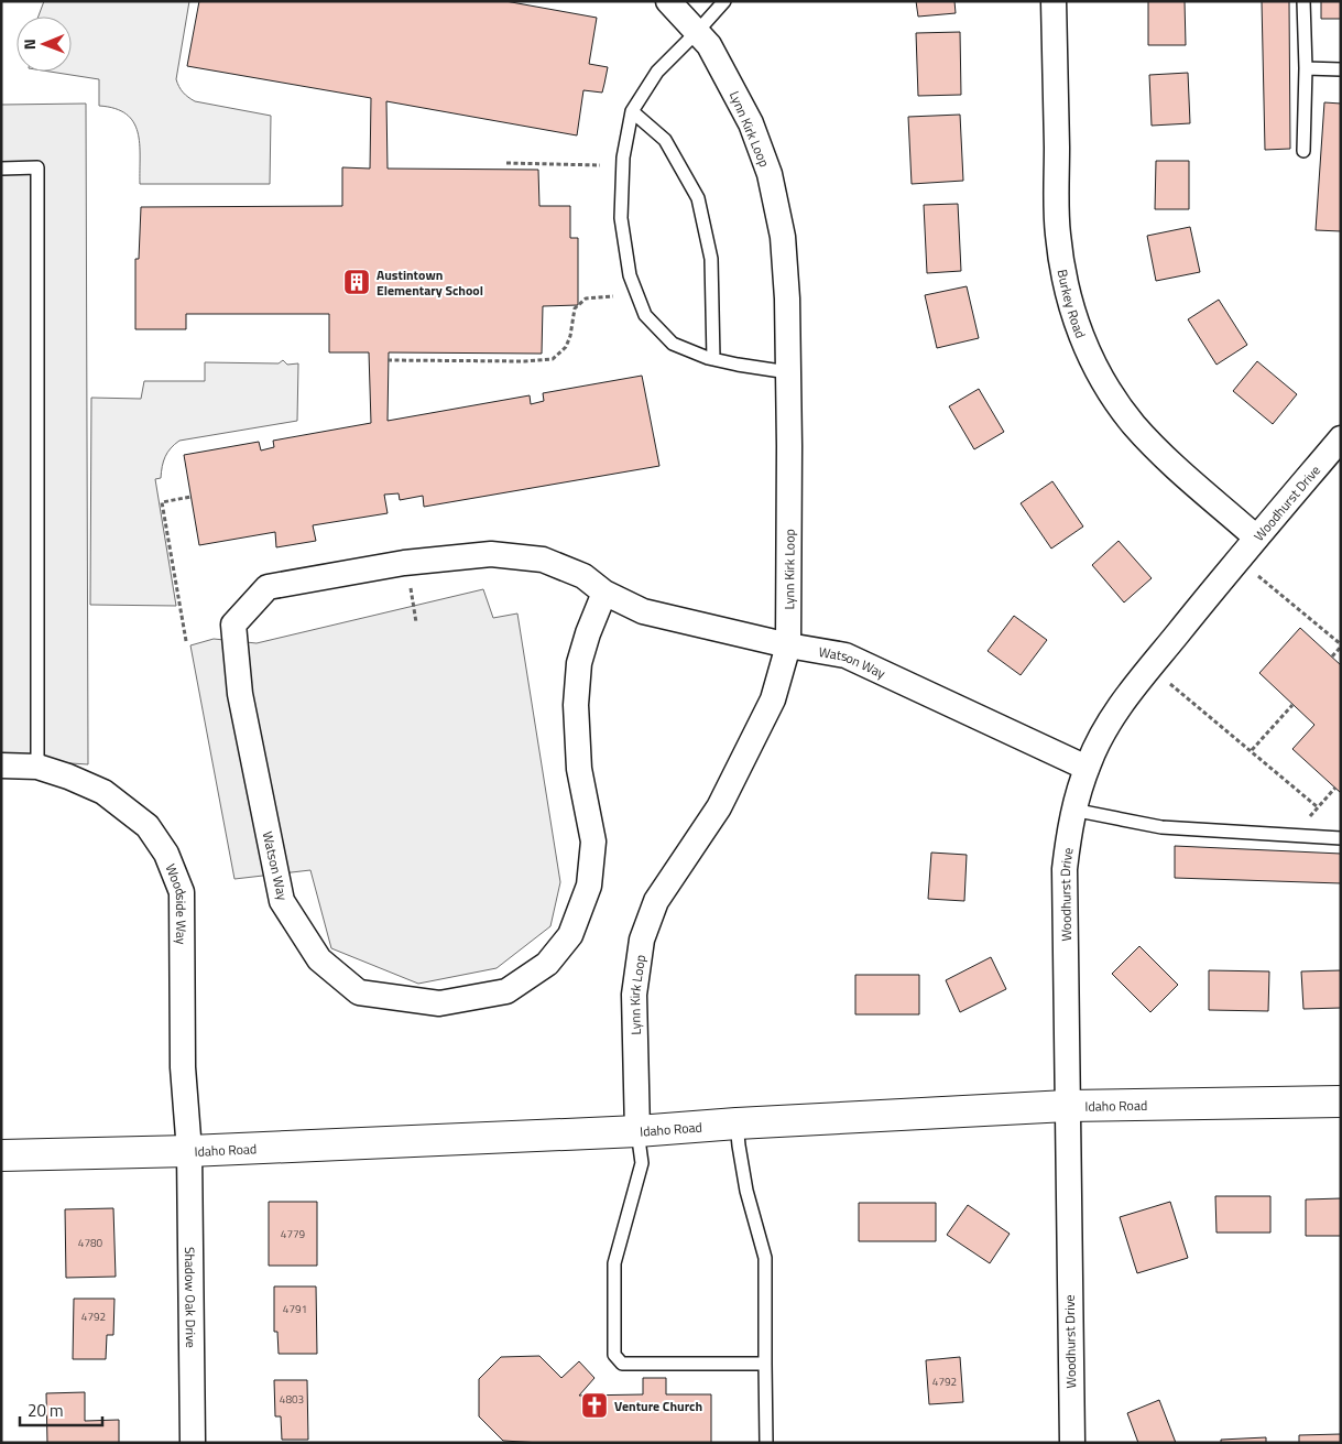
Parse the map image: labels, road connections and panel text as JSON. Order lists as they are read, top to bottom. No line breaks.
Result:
{"streets":{"street":["Lynn Kirk Loop","Burkey Road","Woodhurst Drive","Watson Way","Woodside Way","Idaho Road","Shadow Oak Drive"]},"crossings":[["Lynn Kirk Loop","Watson Way"],["Lynn Kirk Loop","Idaho Road"],["Burkey Road","Woodhurst Drive"],["Woodhurst Drive","Watson Way"],["Woodhurst Drive","Idaho Road"],["Woodside Way","Idaho Road"],["Woodside Way","Shadow Oak Drive"],["Idaho Road","Shadow Oak Drive"]],"places":{"building":["Austintown Elementary School"],"church":["Venture Church"]},"house_numbers":["4779","4780","4791","4792","4792","4803"],"scale_bar":"20 m","north":"left"}
